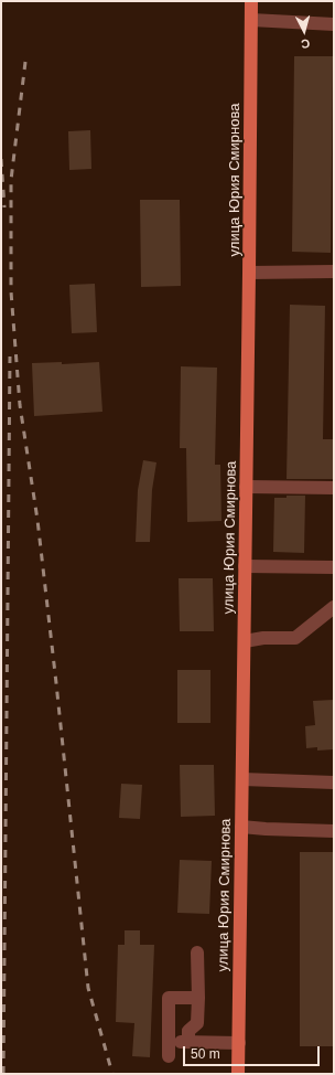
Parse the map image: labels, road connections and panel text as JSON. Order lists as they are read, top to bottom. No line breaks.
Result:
{"streets":{"main road":["улица Юрия Смирнова"]},"scale_bar":"50 m","north":"bottom"}
